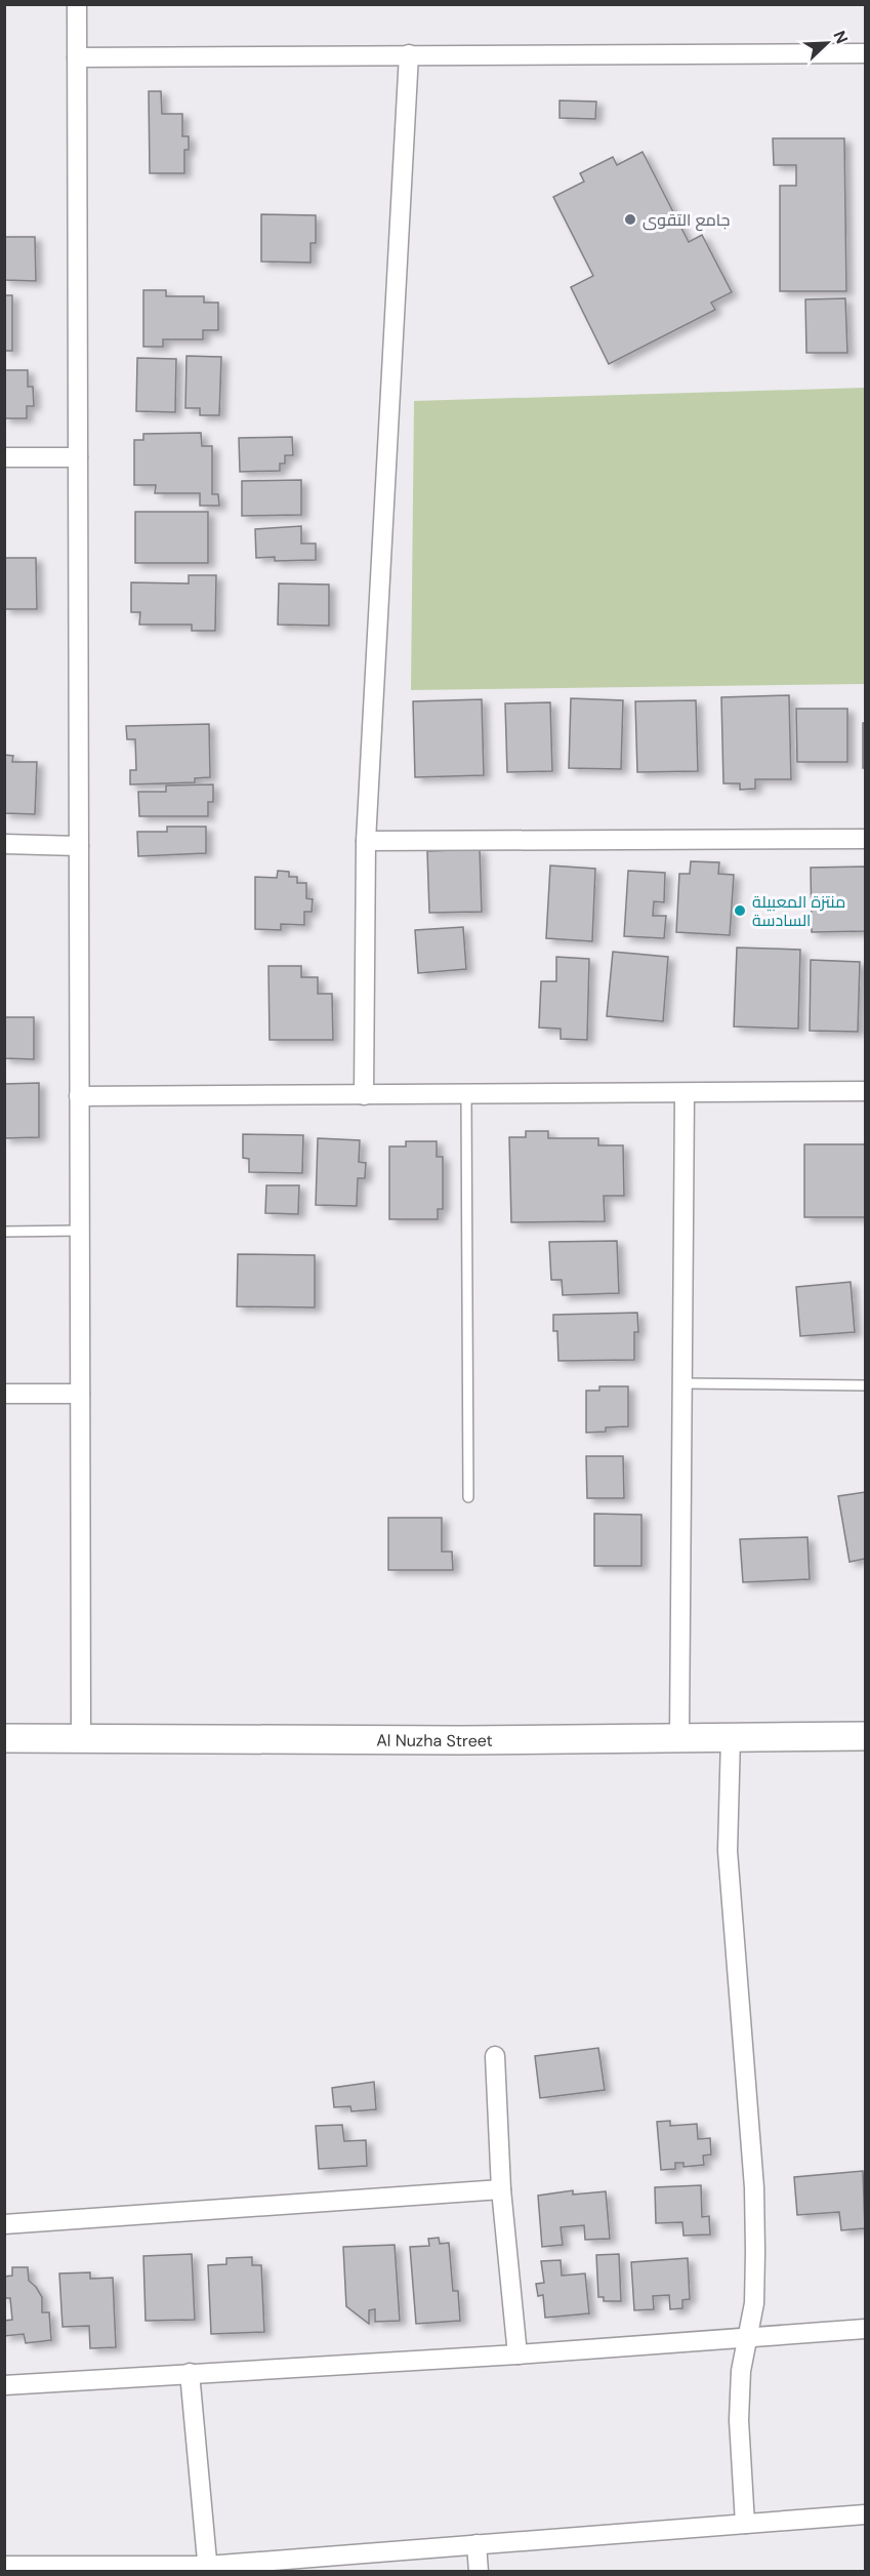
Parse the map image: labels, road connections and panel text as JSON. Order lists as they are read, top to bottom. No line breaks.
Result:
{"streets":{"main road":["Al Nuzha Street"]},"places":["جامع التقوى","منتزة المعبيلة السادسة"],"north":"top right"}
